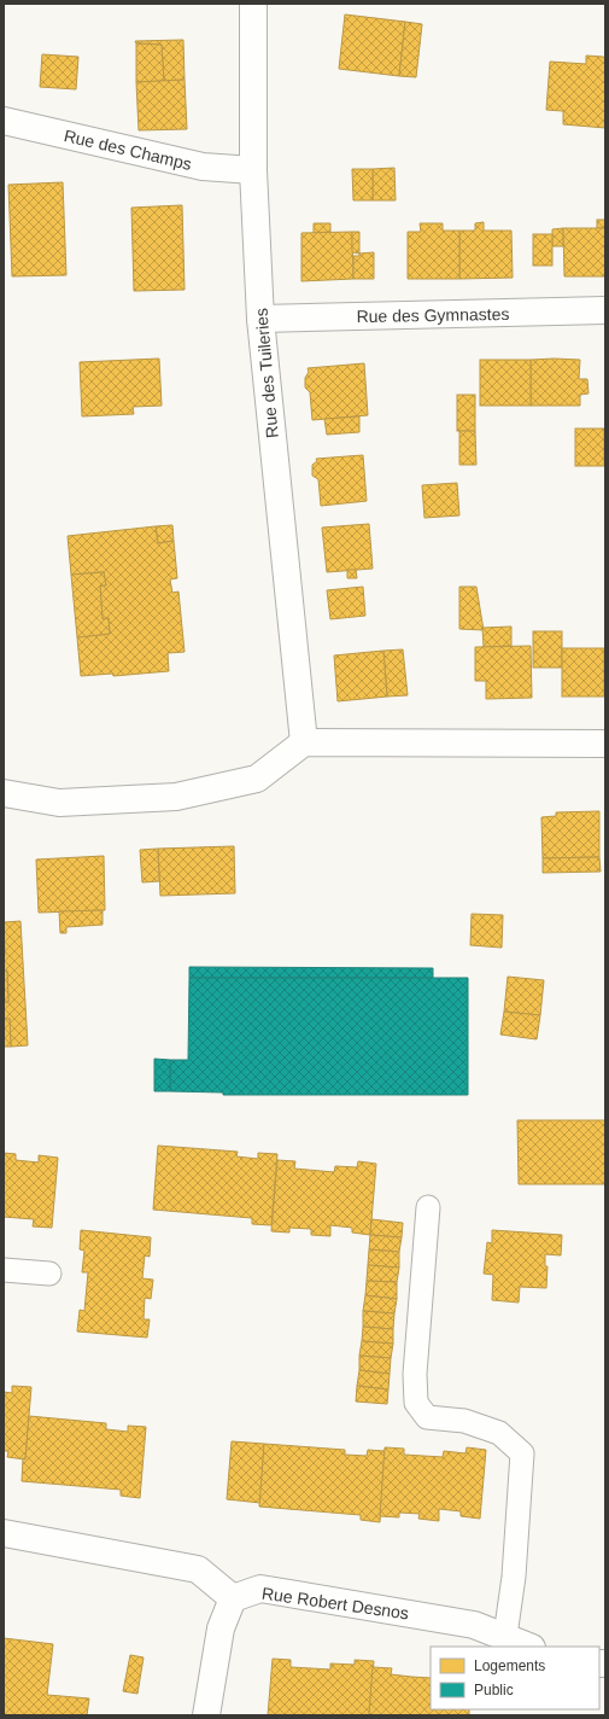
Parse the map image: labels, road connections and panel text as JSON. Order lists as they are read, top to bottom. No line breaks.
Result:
{"streets":{"street":["Rue des Champs","Rue des Gymnastes","Rue des Tuileries","Rue Robert Desnos"]},"crossings":[["Rue des Champs","Rue des Tuileries"],["Rue des Gymnastes","Rue des Tuileries"]],"legend":["Logements","Public"]}
